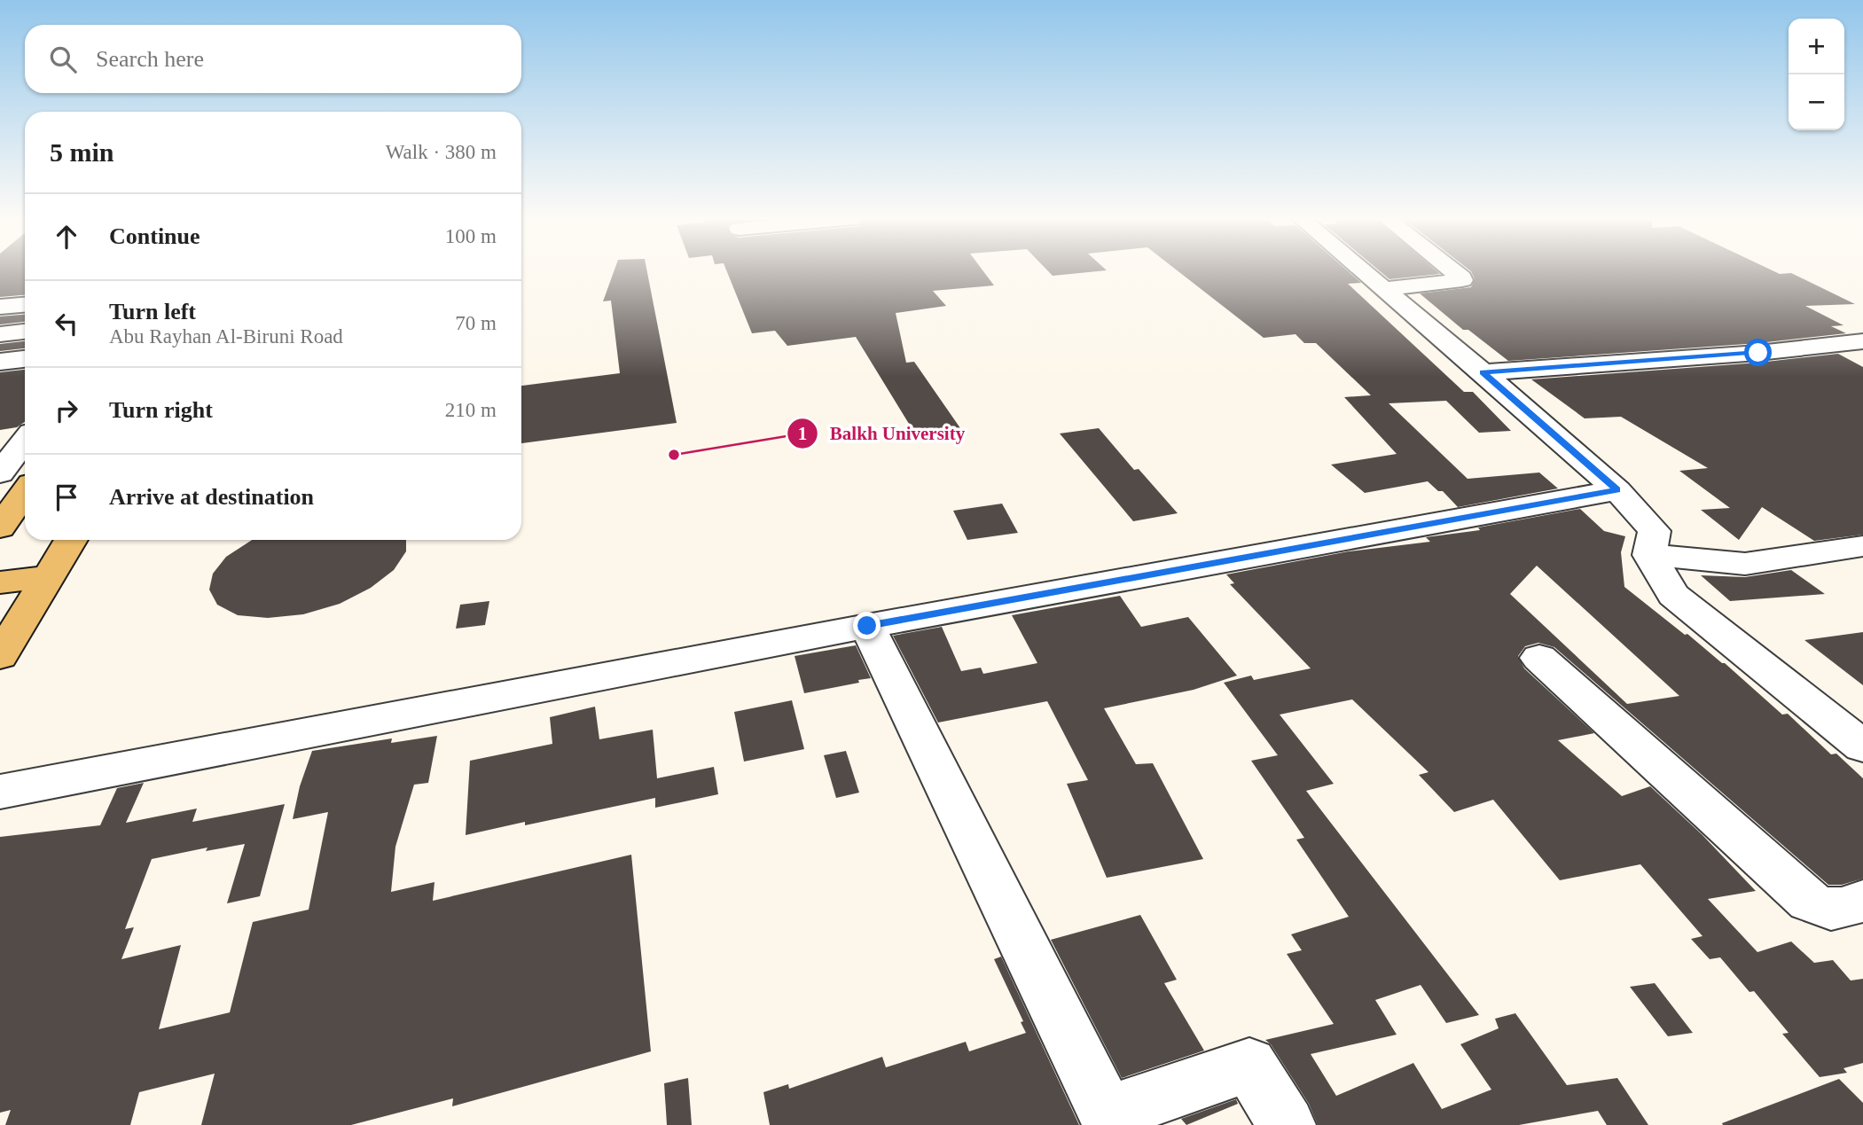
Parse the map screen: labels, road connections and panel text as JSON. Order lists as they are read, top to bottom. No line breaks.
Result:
{"places":["Balkh University"],"page":{"map_buttons":["+","−"],"search":"Search here","heading":["5 min","Walk · 380 m"],"list":[["Continue","100 m"],["Turn left","Abu Rayhan Al-Biruni Road","70 m"],["Turn right","210 m"],"Arrive at destination"]}}
